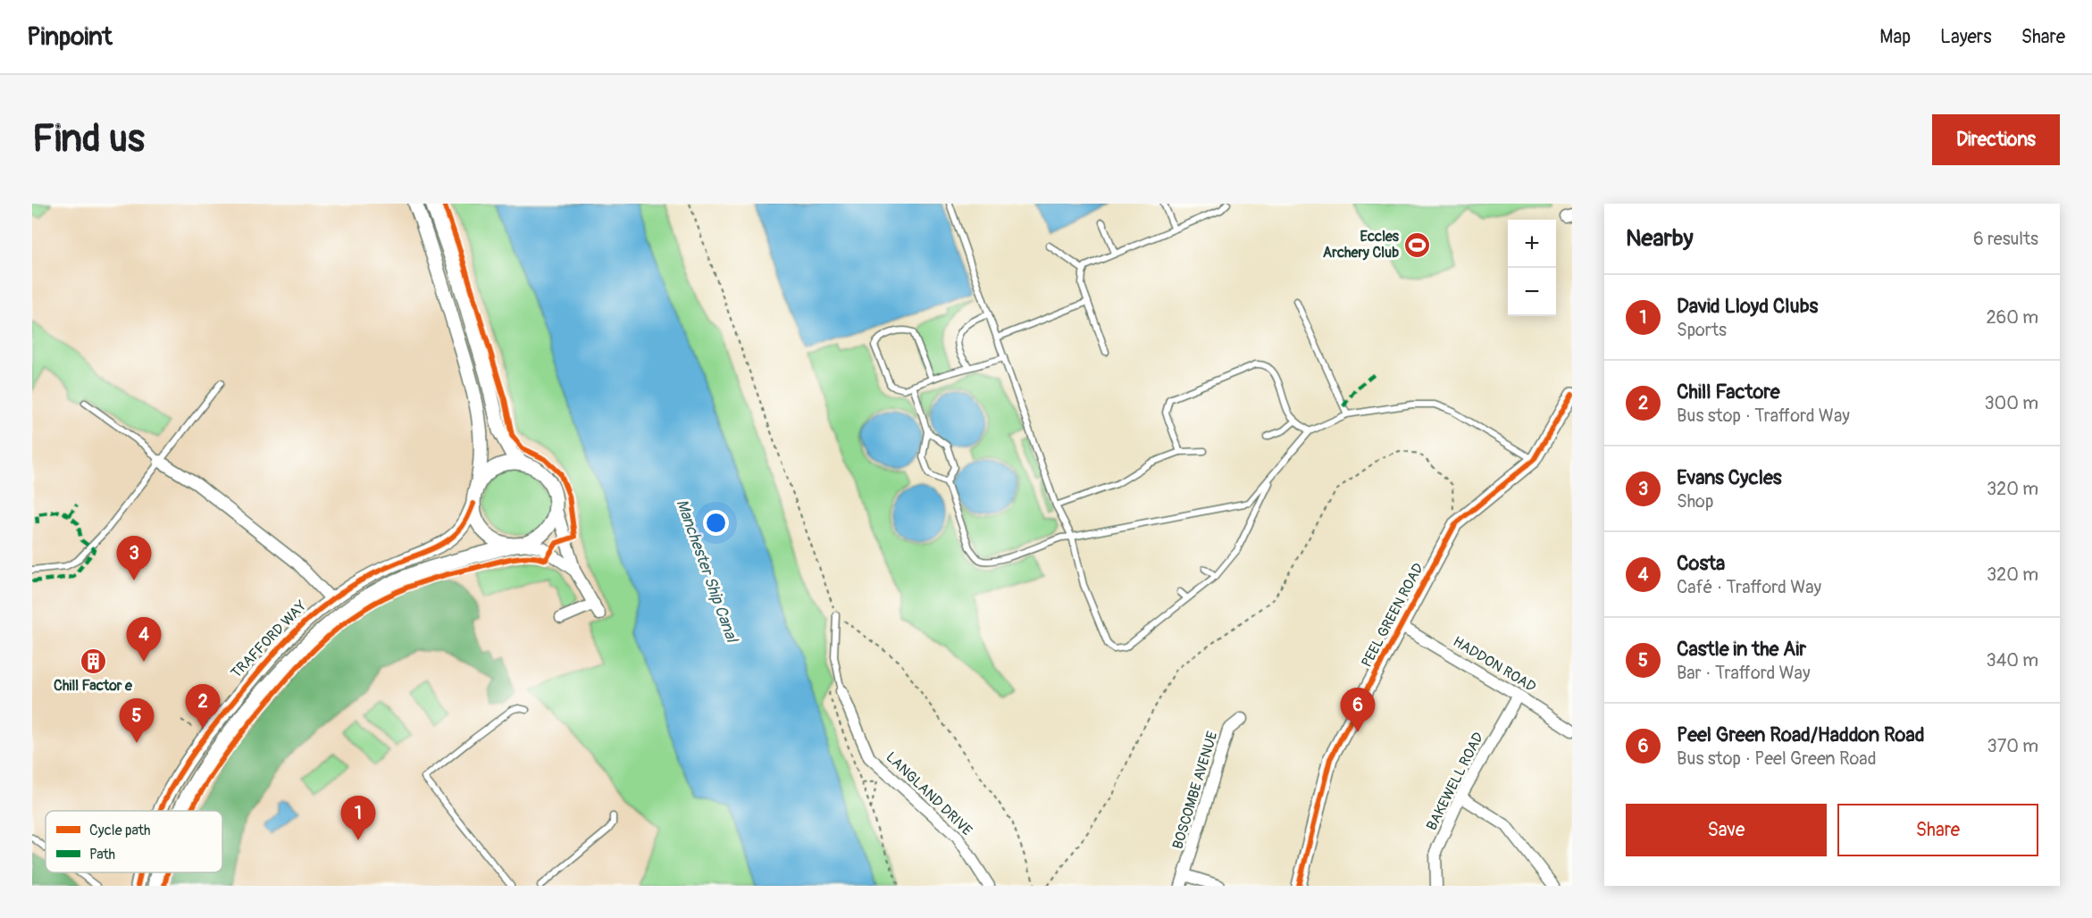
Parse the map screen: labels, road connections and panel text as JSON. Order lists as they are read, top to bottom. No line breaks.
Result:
{"streets":{"street":["PEEL GREEN ROAD","TRAFFORD WAY","HADDON ROAD","BAKEWELL ROAD","BOSCOMBE AVENUE","LANGLAND DRIVE"]},"crossings":[["PEEL GREEN ROAD","HADDON ROAD"],["HADDON ROAD","BAKEWELL ROAD"]],"water":["Manchester Ship Canal"],"places":{"sports":["Eccles Archery Club"],"building":["Chill Factor e"]},"legend":["Cycle path","Path"],"page":{"header":"Pinpoint","nav":["Map","Layers","Share"],"buttons":["Directions",["Save","Share"]],"title":"Find us","heading":["Nearby","6 results"],"map_buttons":["+","−"],"list":[{"mark":"1","name":"David Lloyd Clubs","note":"Sports","value":"260 m"},{"mark":"2","name":"Chill Factore","note":"Bus stop · Trafford Way","value":"300 m"},{"mark":"3","name":"Evans Cycles","note":"Shop","value":"320 m"},{"mark":"4","name":"Costa","note":"Café · Trafford Way","value":"320 m"},{"mark":"5","name":"Castle in the Air","note":"Bar · Trafford Way","value":"340 m"},{"mark":"6","name":"Peel Green Road/Haddon Road","note":"Bus stop · Peel Green Road","value":"370 m"}],"pins":["3","4","2","6","5","1"]}}
